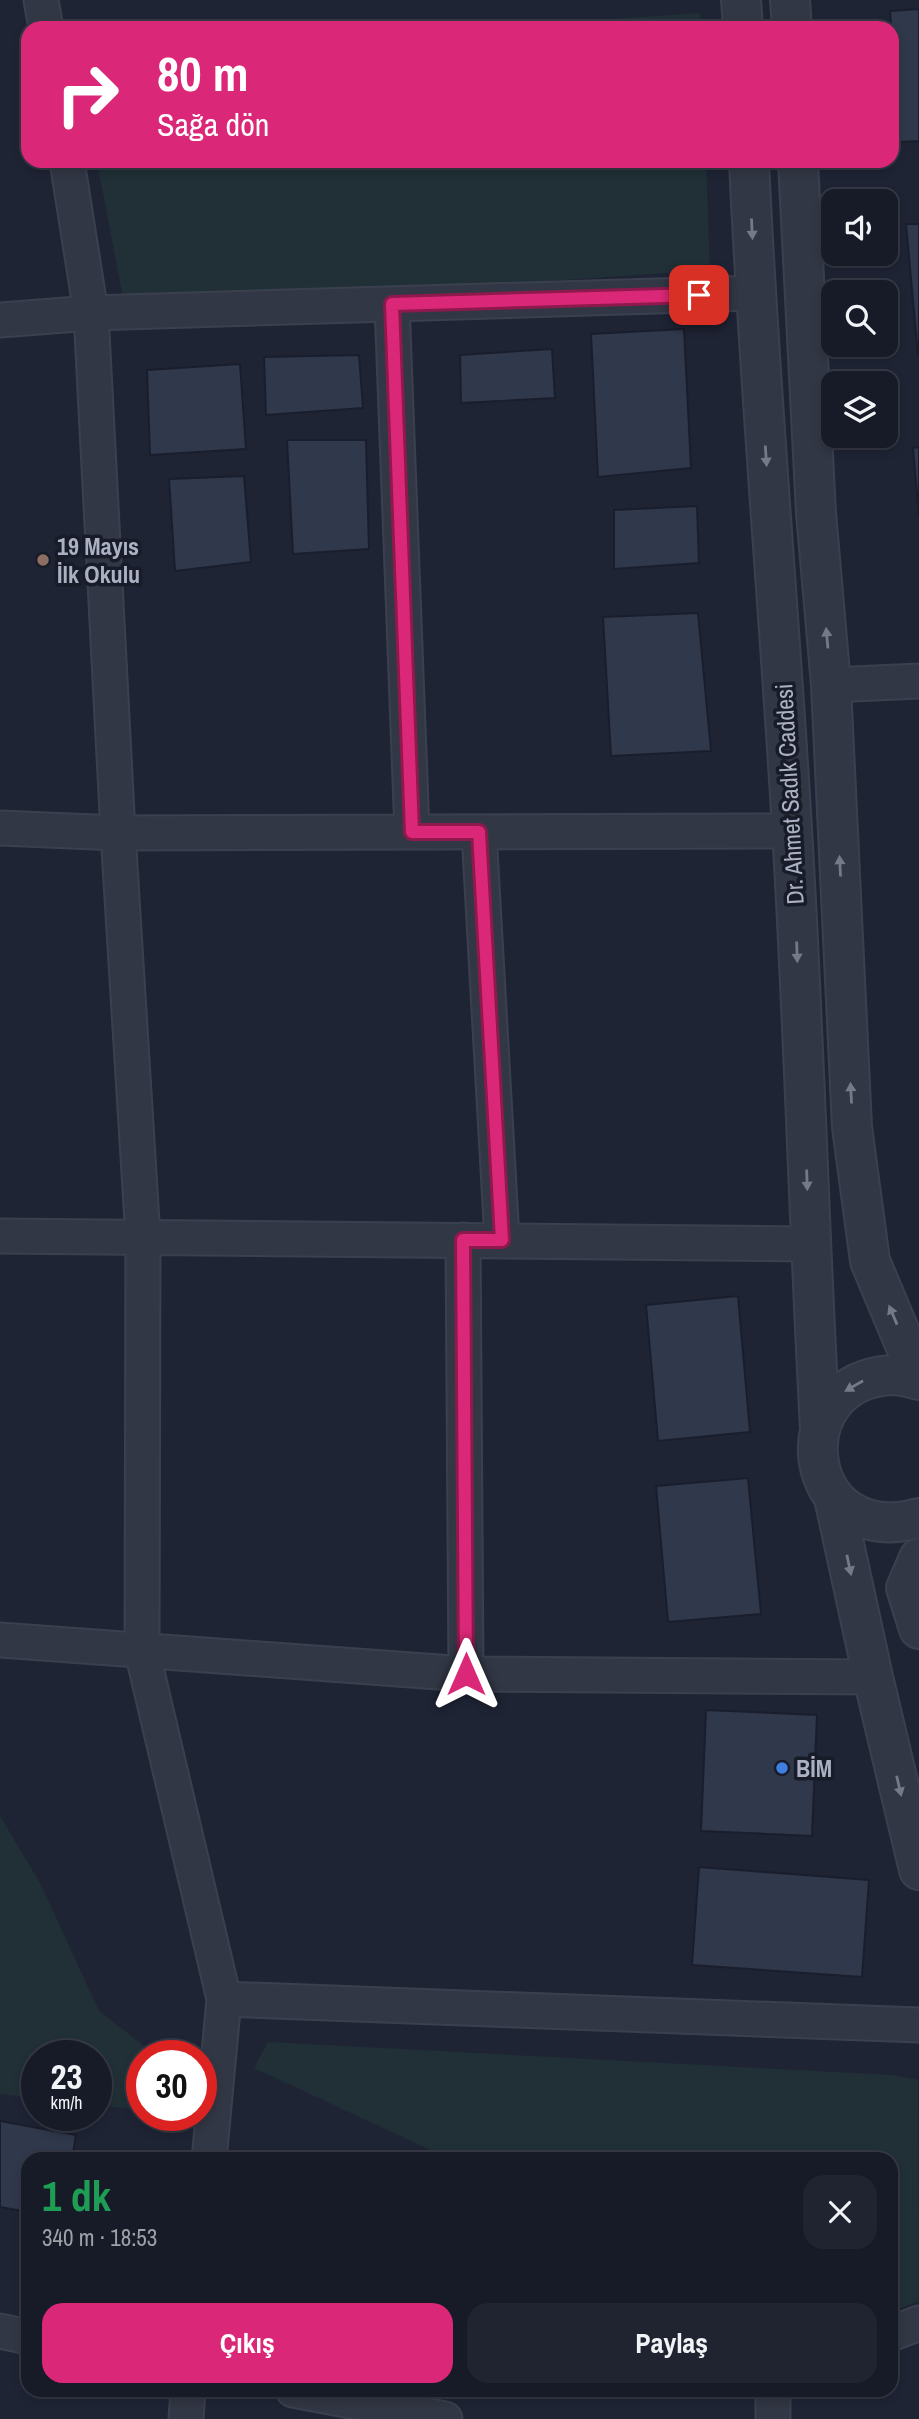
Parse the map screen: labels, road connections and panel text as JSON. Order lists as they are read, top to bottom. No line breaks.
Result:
{"streets":{"street":["Dr. Ahmet Sadık Caddesi"]},"places":["19 Mayıs İlk Okulu","BİM"],"page":{"turn":["80 m","Sağa dön"],"speed":"23 km/h","limit":"30","heading":["1 dk","340 m · 18:53"],"buttons":["Çıkış","Paylaş"]}}
